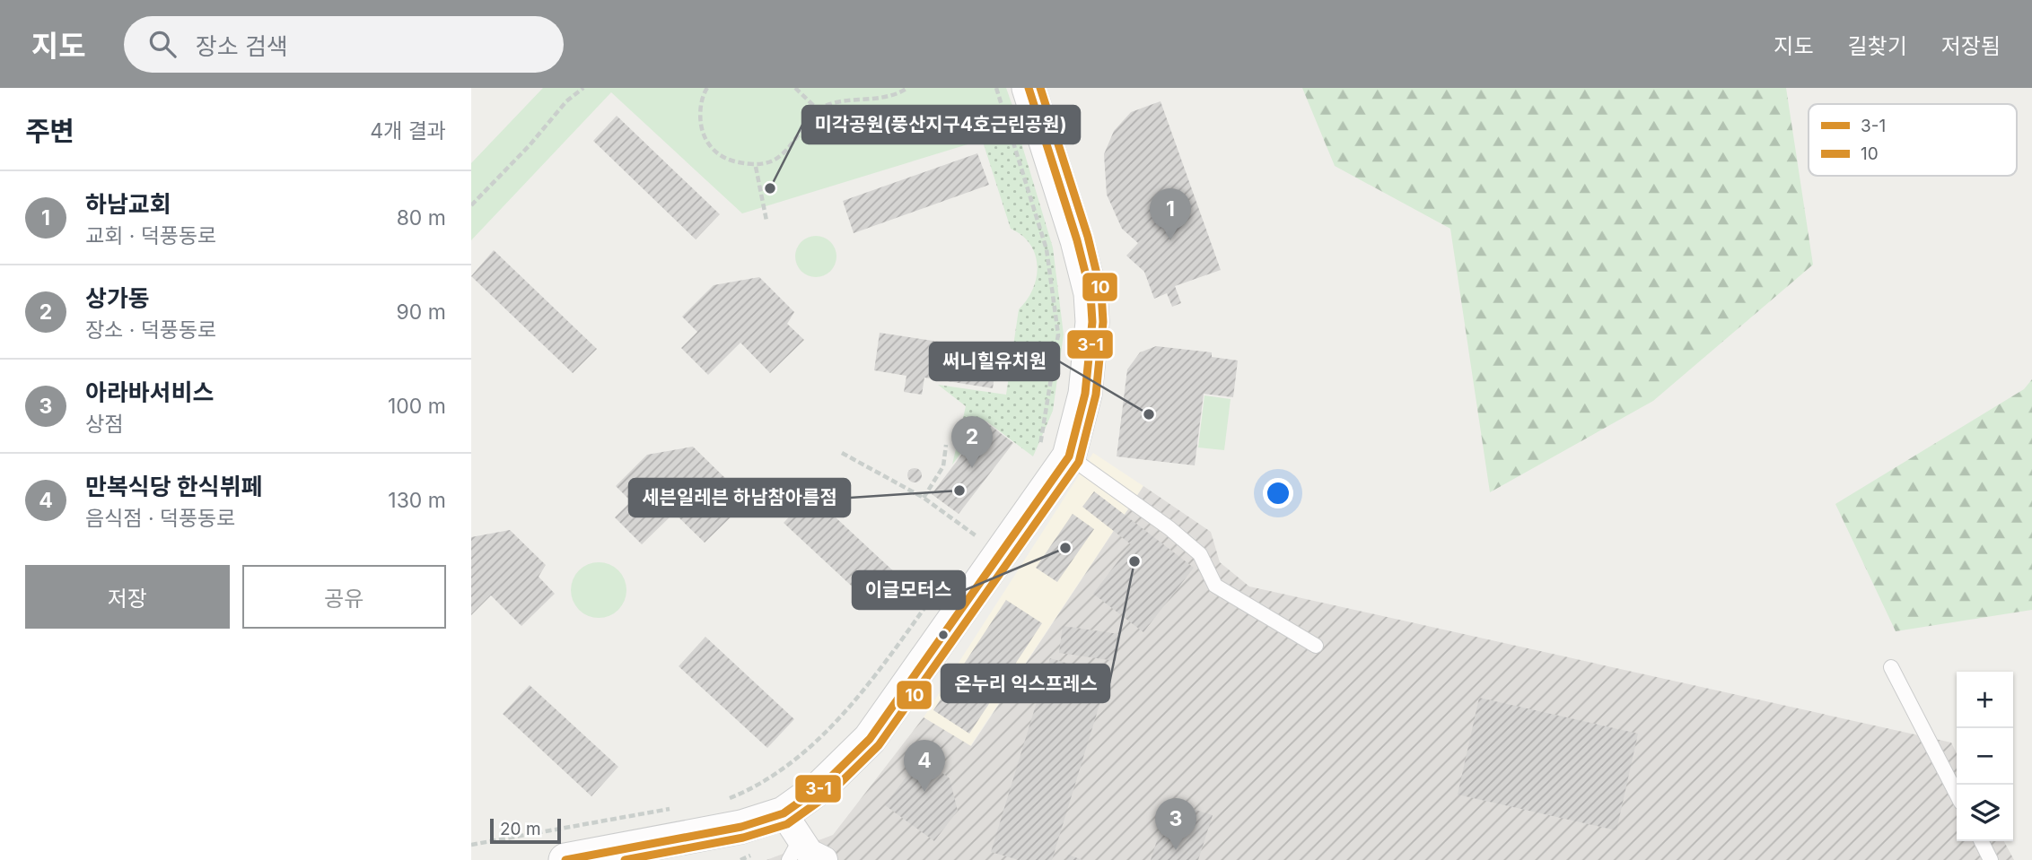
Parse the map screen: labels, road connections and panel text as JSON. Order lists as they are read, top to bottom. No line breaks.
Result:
{"places":["미각공원(풍산지구4호근린공원)","써니힐유치원","세븐일레븐 하남참아름점","이글모터스","온누리 익스프레스"],"lines":["transit line 3-1","transit line 10"],"legend":["3-1","10"],"scale_bar":"20 m","page":{"header":"지도","search":"장소 검색","nav":["지도","길찾기","저장됨"],"heading":["주변","4개 결과"],"list":[{"mark":"1","name":"하남교회","note":"교회 · 덕풍동로","value":"80 m"},{"mark":"2","name":"상가동","note":"장소 · 덕풍동로","value":"90 m"},{"mark":"3","name":"아라바서비스","note":"상점","value":"100 m"},{"mark":"4","name":"만복식당 한식뷔페","note":"음식점 · 덕풍동로","value":"130 m"}],"pins":["1","2","4","3"],"buttons":["저장","공유"],"map_buttons":["+","−"],"scale":"20 m"}}
